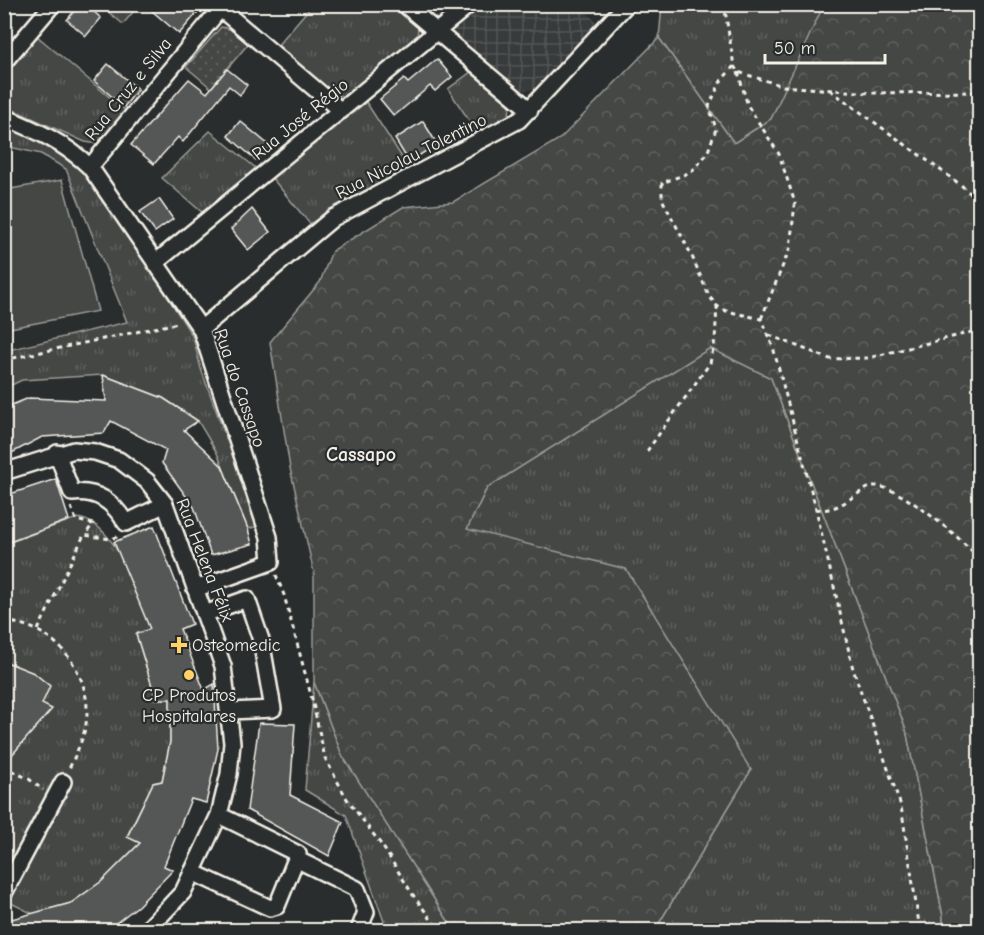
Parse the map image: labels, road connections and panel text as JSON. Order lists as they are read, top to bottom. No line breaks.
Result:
{"streets":{"street":["Rua Cruz e Silva","Rua José Régio","Rua Nicolau Tolentino","Rua do Cassapo","Rua Helena Félix"]},"crossings":[["Rua Cruz e Silva","Rua do Cassapo"],["Rua José Régio","Rua do Cassapo"],["Rua Nicolau Tolentino","Rua do Cassapo"]],"districts":["Cassapo"],"places":{"health":["Osteomedic"],"other":["CP Produtos Hospitalares"]},"scale_bar":"50 m"}
